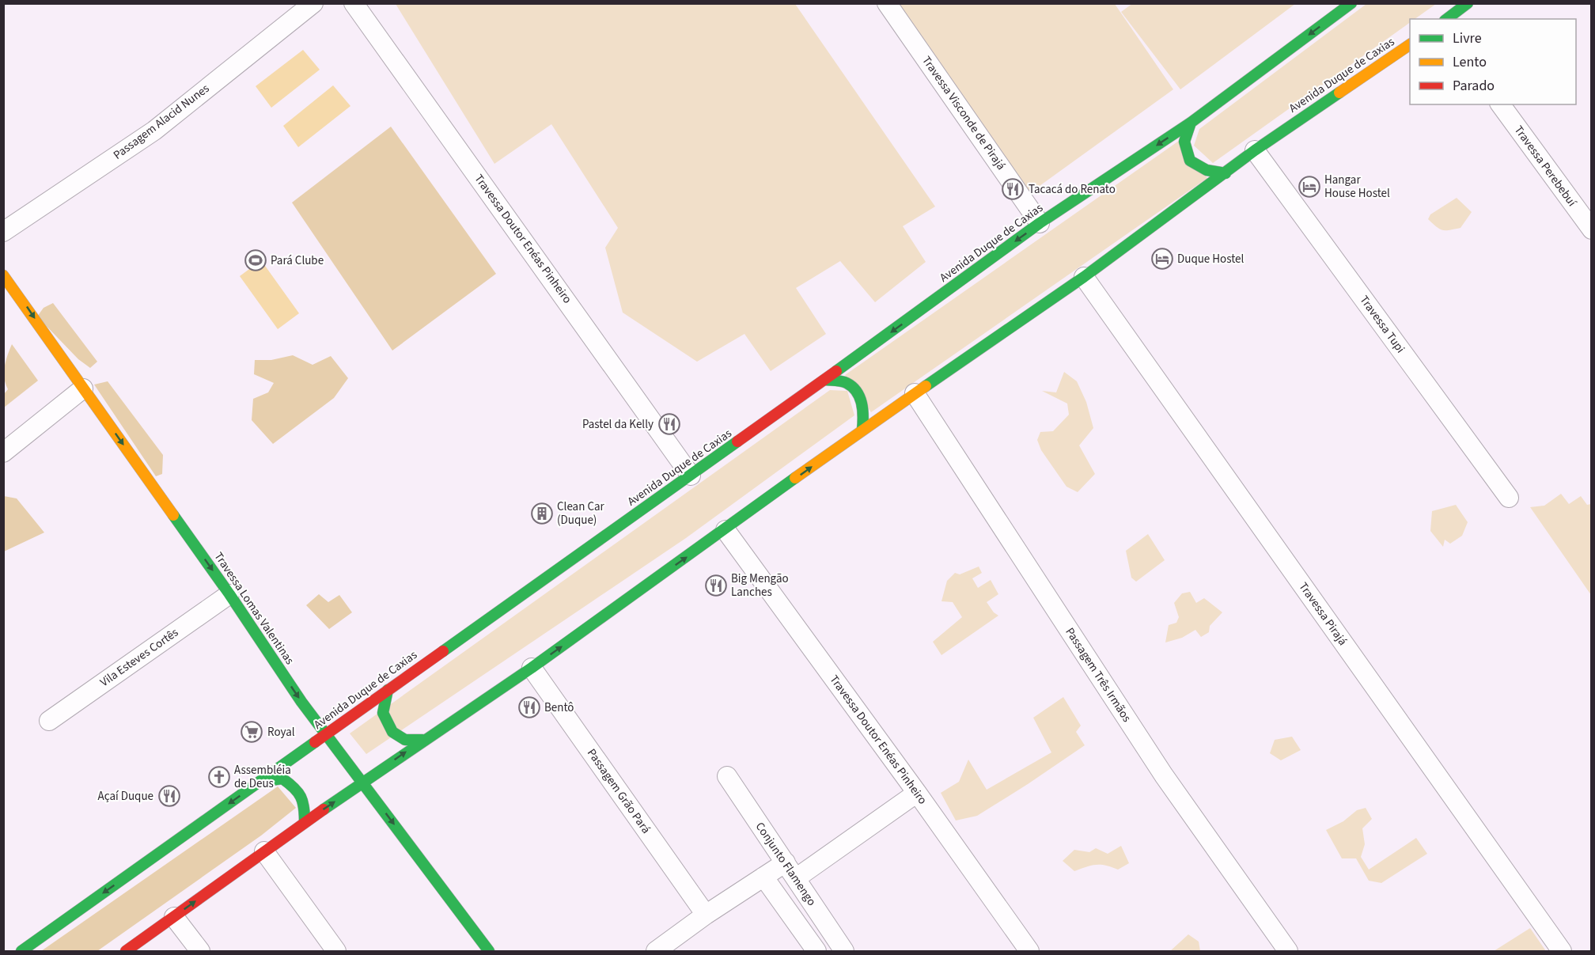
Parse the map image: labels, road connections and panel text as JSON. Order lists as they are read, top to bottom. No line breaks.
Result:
{"streets":{"main road":["Avenida Duque de Caxias","Travessa Lomas Valentinas"],"street":["Travessa Visconde de Pirajá","Passagem Alacid Nunes","Travessa Perebebuí","Travessa Doutor Enéas Pinheiro","Travessa Tupi","Travessa Pirajá","Vila Esteves Cortês","Passagem Três Irmãos","Passagem Grão Pará","Conjunto Flamengo"]},"crossings":[["Avenida Duque de Caxias","Travessa Visconde de Pirajá"],["Avenida Duque de Caxias","Travessa Doutor Enéas Pinheiro"],["Avenida Duque de Caxias","Travessa Tupi"],["Avenida Duque de Caxias","Travessa Lomas Valentinas"],["Avenida Duque de Caxias","Travessa Pirajá"],["Avenida Duque de Caxias","Passagem Três Irmãos"],["Avenida Duque de Caxias","Passagem Grão Pará"],["Travessa Lomas Valentinas","Vila Esteves Cortês"]],"one_way":["Travessa Lomas Valentinas"],"places":{"hotel":["Hangar House Hostel","Duque Hostel"],"restaurant":["Tacacá do Renato","Pastel da Kelly","Big Mengão Lanches","Bentô","Açaí Duque"],"sports":["Pará Clube"],"building":["Clean Car (Duque)"],"supermarket":["Royal"],"church":["Assembléia de Deus"]},"legend":["Livre","Lento","Parado"]}
